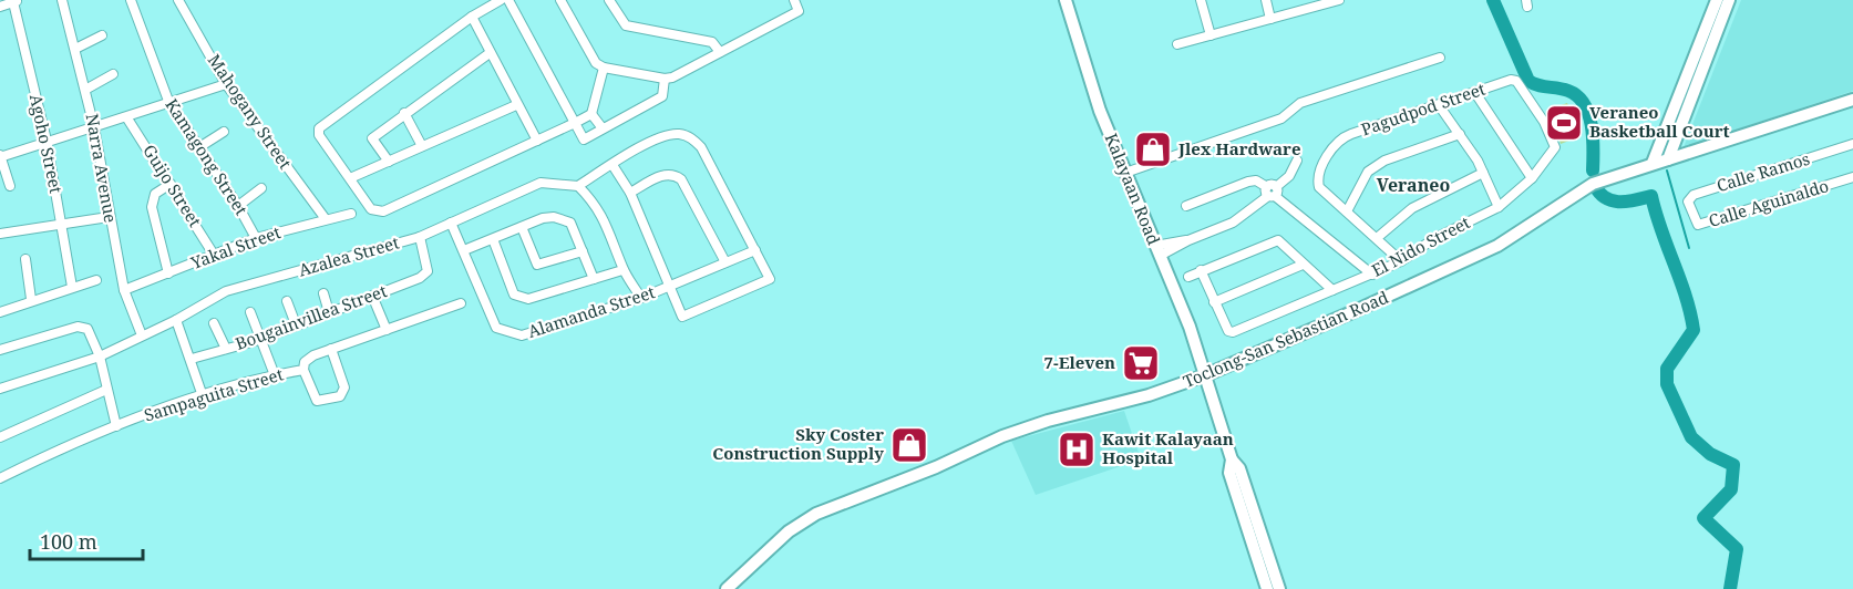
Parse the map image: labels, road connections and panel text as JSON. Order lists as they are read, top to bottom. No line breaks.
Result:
{"streets":{"main road":["Kalayaan Road","Toclong-San Sebastian Road"],"street":["Pagudpod Street","Mahogany Street","Agoho Street","Kamagong Street","Narra Avenue","Calle Ramos","Guijo Street","Calle Aguinaldo","El Nido Street","Yakal Street","Azalea Street","Alamanda Street","Bougainvillea Street","Sampaguita Street"]},"crossings":[["Pagudpod Street","El Nido Street"],["Mahogany Street","Yakal Street"],["Kamagong Street","Yakal Street"],["Narra Avenue","Yakal Street"],["Narra Avenue","Azalea Street"],["Calle Ramos","Calle Aguinaldo"],["Guijo Street","Yakal Street"],["Kalayaan Road","Toclong-San Sebastian Road"],["Azalea Street","Alamanda Street"],["Azalea Street","Bougainvillea Street"]],"districts":["Veraneo"],"places":{"sports":["Veraneo Basketball Court"],"shop":["Jlex Hardware","Sky Coster Construction Supply"],"supermarket":["7-Eleven"],"hospital":["Kawit Kalayaan Hospital"]},"scale_bar":"100 m"}
